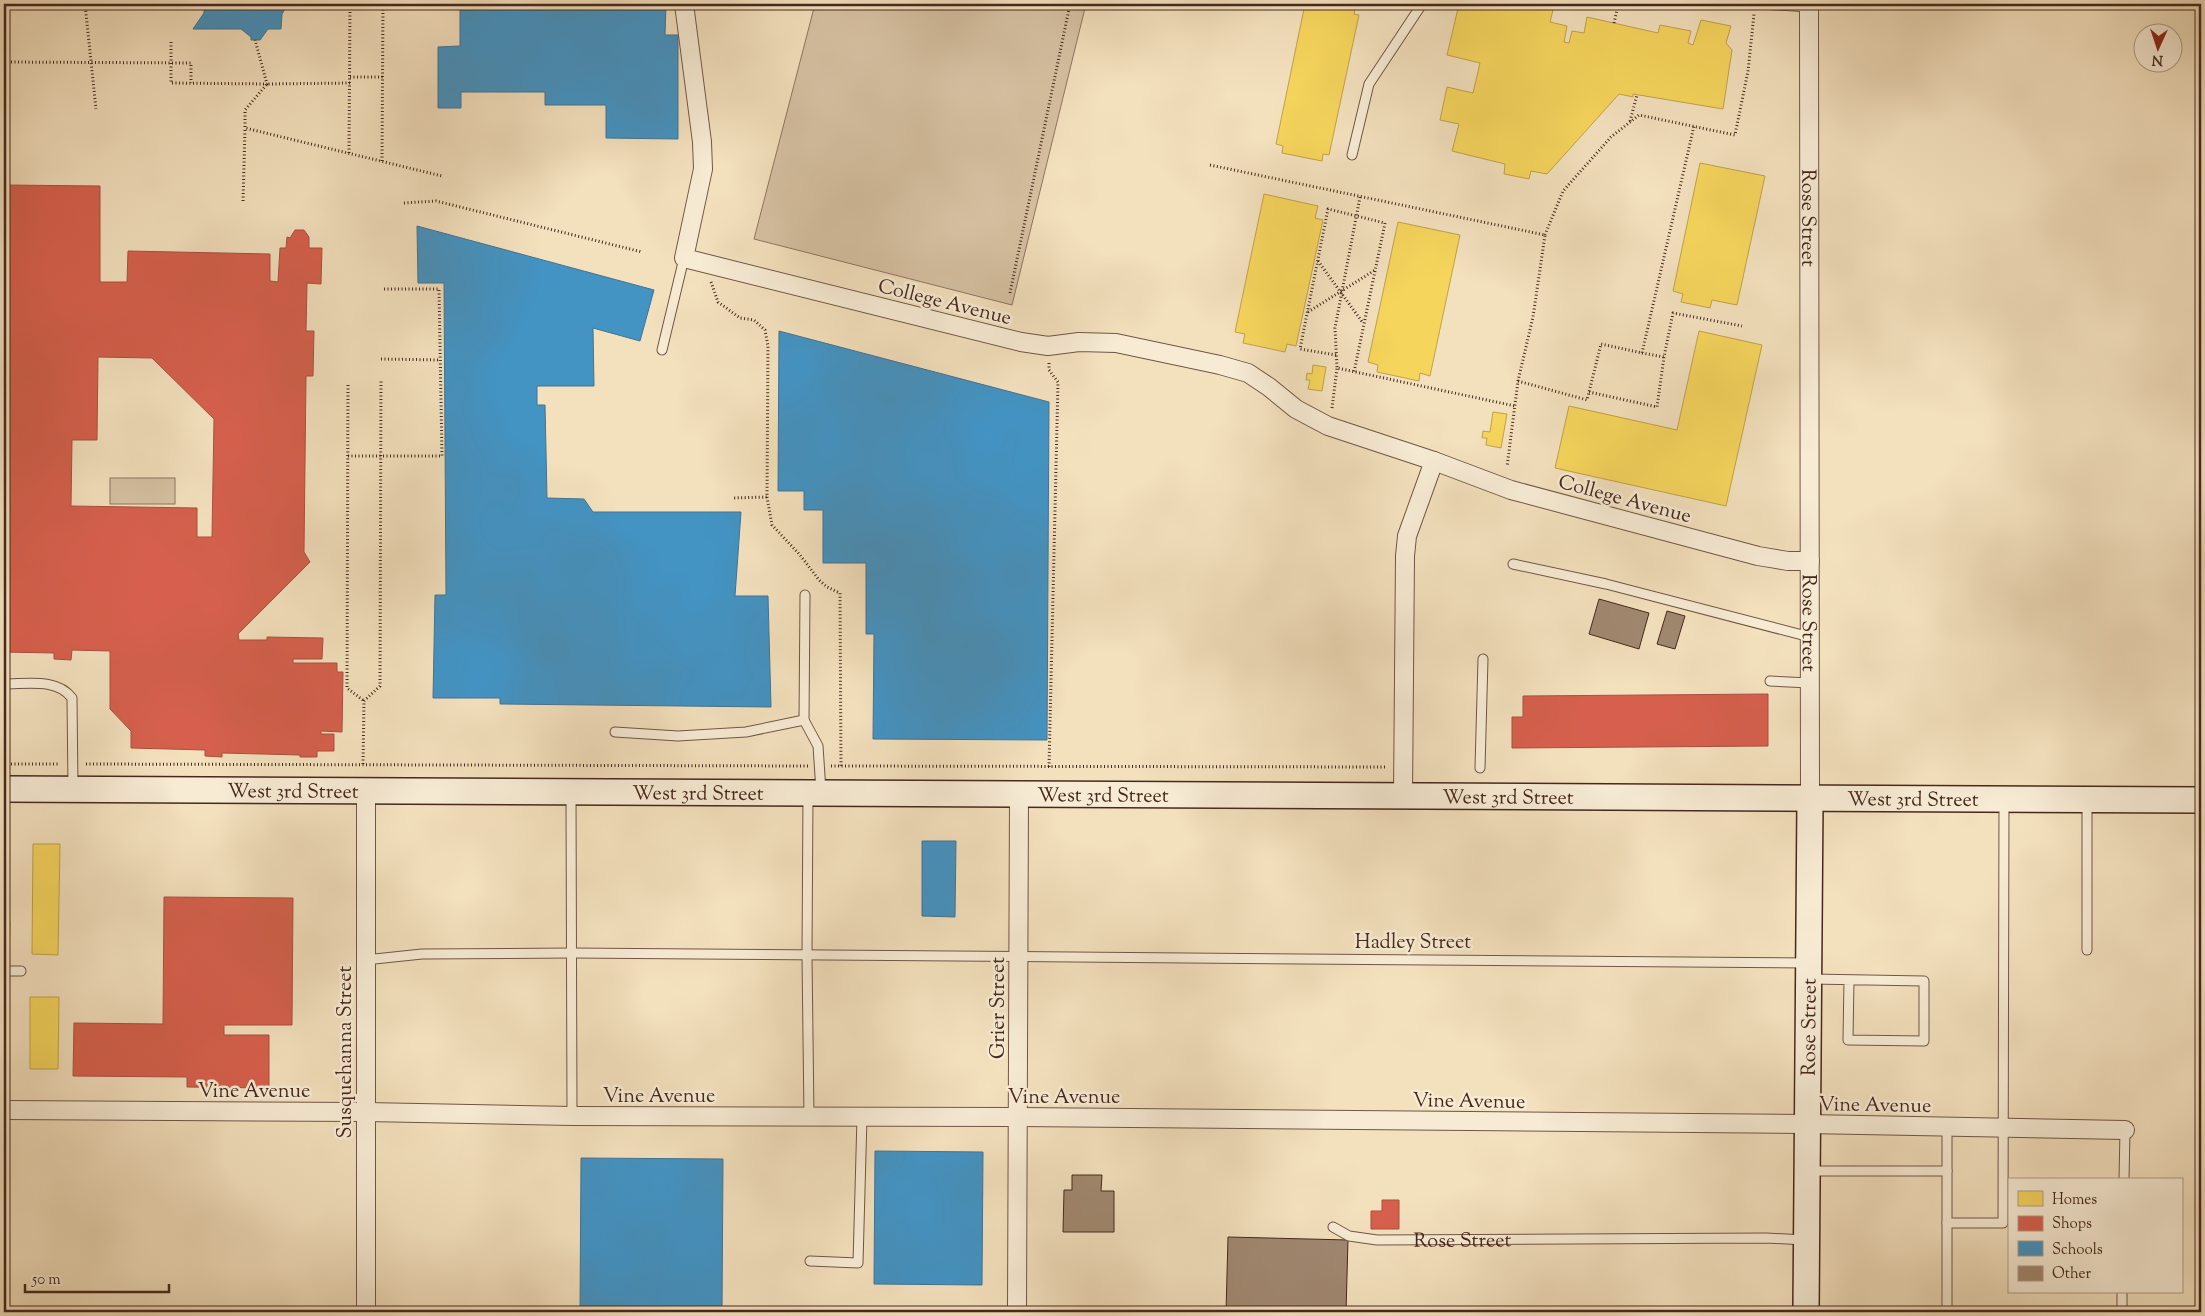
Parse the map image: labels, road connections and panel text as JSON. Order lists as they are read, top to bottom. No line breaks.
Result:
{"streets":{"main road":["Rose Street","West 3rd Street"],"street":["College Avenue","Grier Street","Susquehanna Street","Vine Avenue"],"lane":["Hadley Street"]},"crossings":[["Rose Street","College Avenue"],["Rose Street","West 3rd Street"],["Rose Street","Hadley Street"],["Rose Street","Vine Avenue"],["West 3rd Street","Grier Street"],["West 3rd Street","Susquehanna Street"],["Hadley Street","Grier Street"],["Hadley Street","Susquehanna Street"],["Grier Street","Vine Avenue"],["Susquehanna Street","Vine Avenue"]],"legend":["Homes","Shops","Schools","Other"],"scale_bar":"50 m","north":"bottom"}
